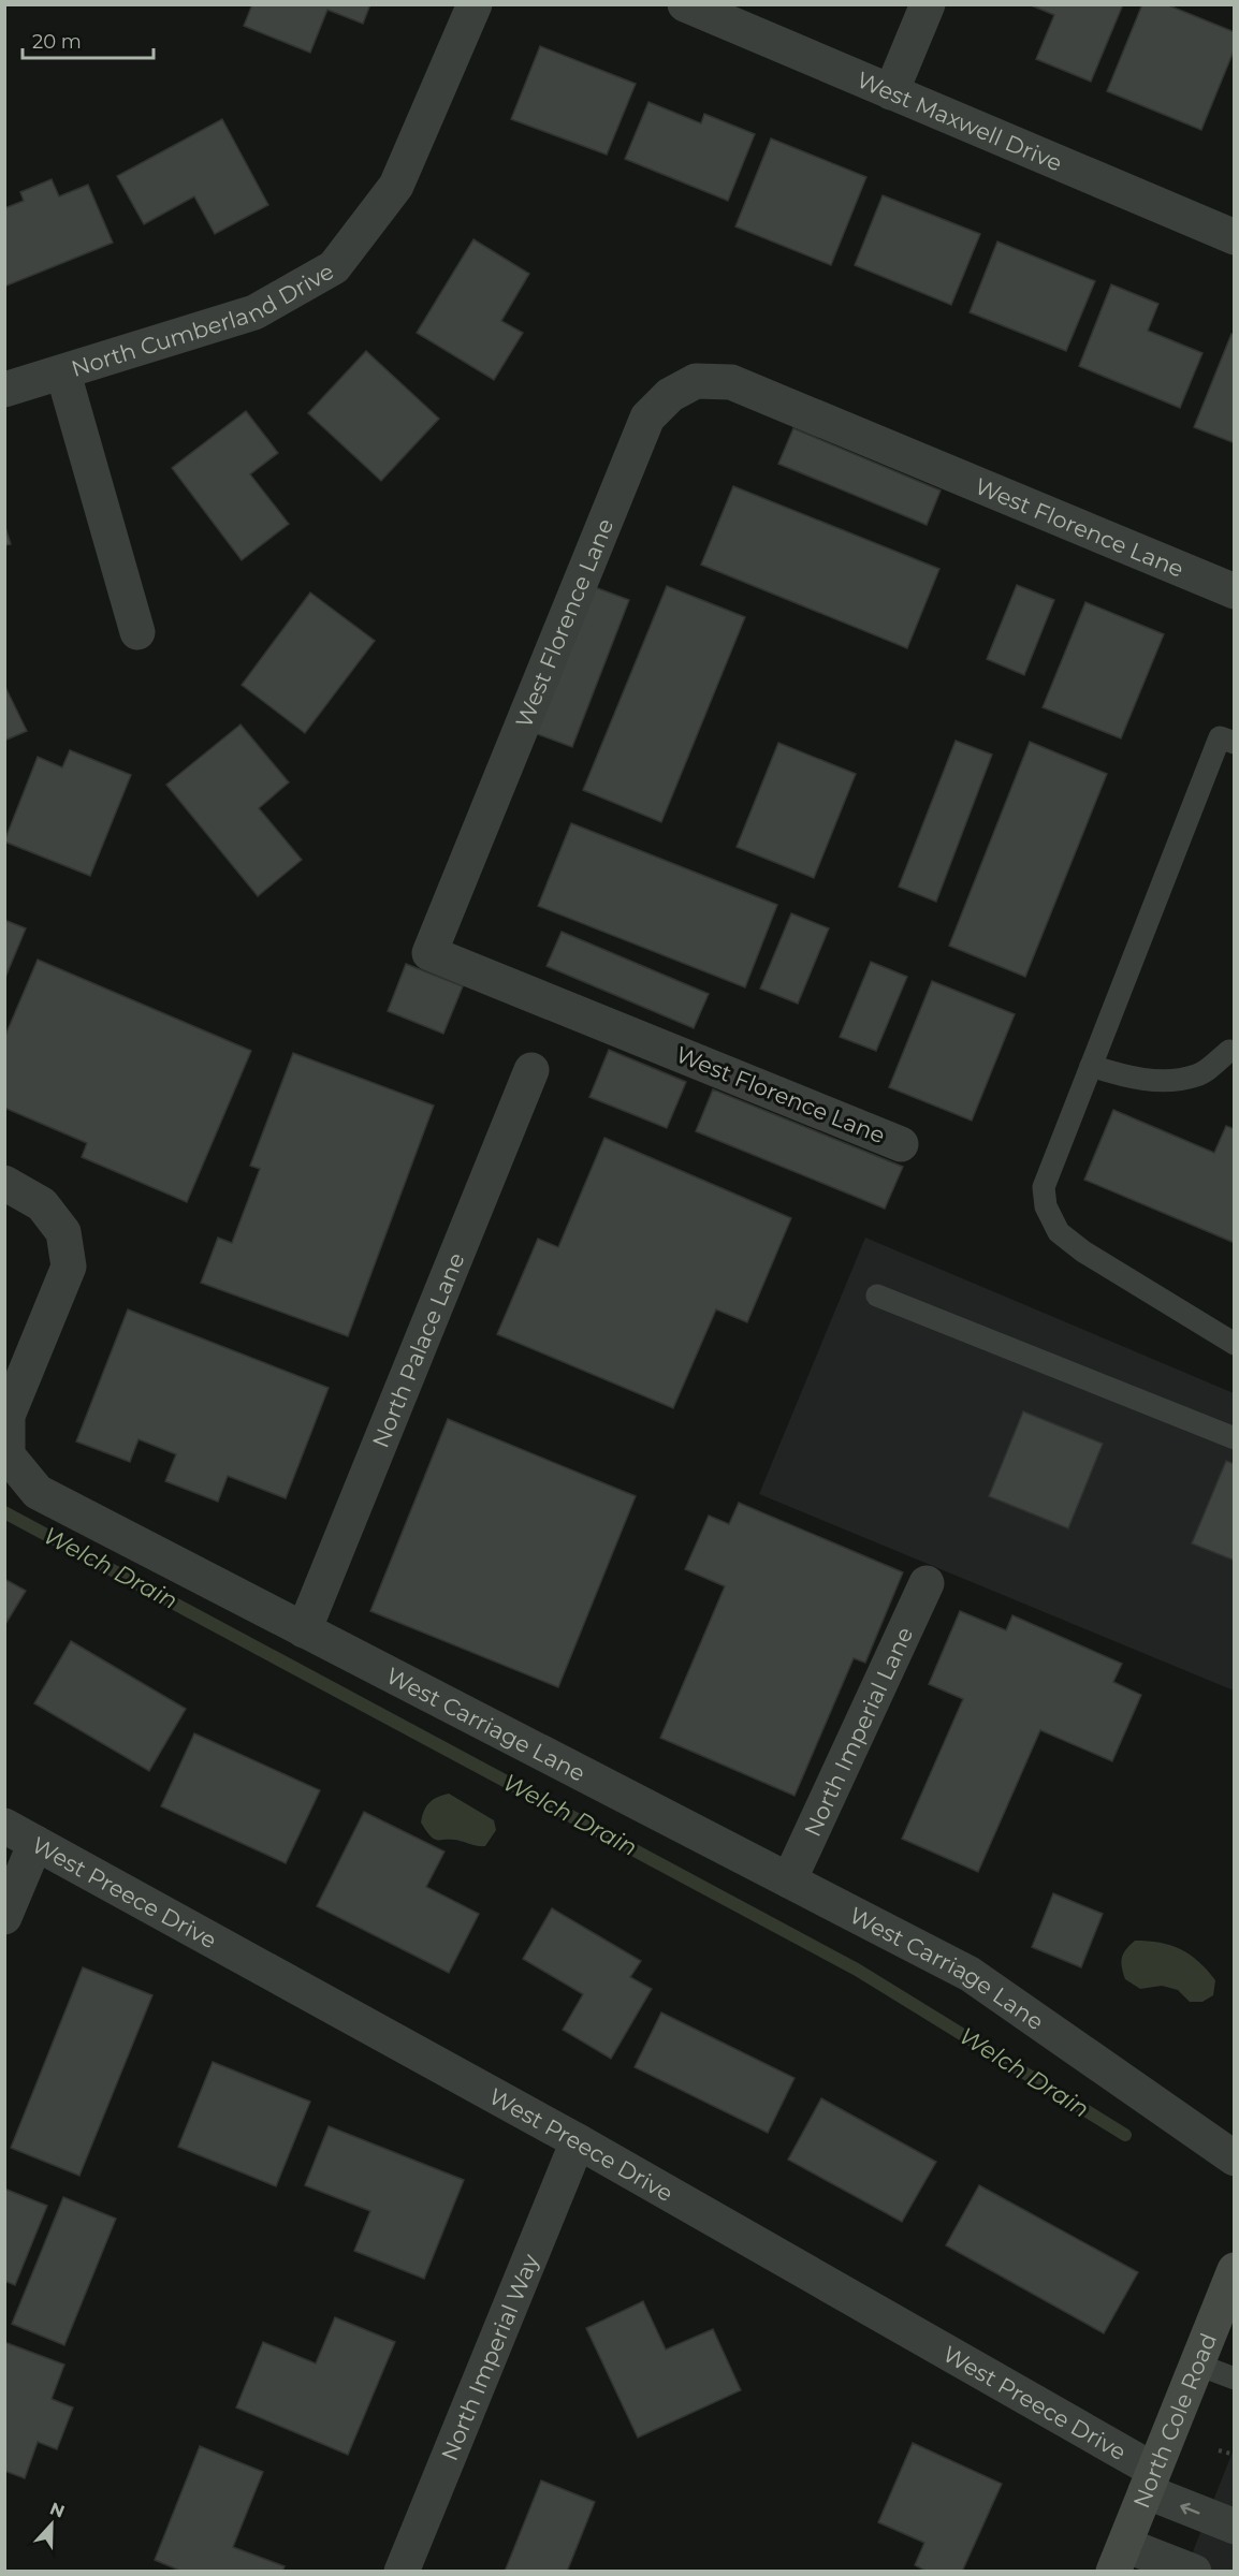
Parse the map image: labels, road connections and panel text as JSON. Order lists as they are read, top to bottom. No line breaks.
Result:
{"streets":{"main road":["North Cole Road"],"street":["West Maxwell Drive","North Cumberland Drive","West Florence Lane","North Palace Lane","West Carriage Lane","North Imperial Lane","West Preece Drive","North Imperial Way"]},"crossings":[["North Palace Lane","West Carriage Lane"],["West Carriage Lane","North Imperial Lane"],["West Preece Drive","North Imperial Way"],["West Preece Drive","North Cole Road"]],"water":["Welch Drain"],"scale_bar":"20 m","north":"top"}
